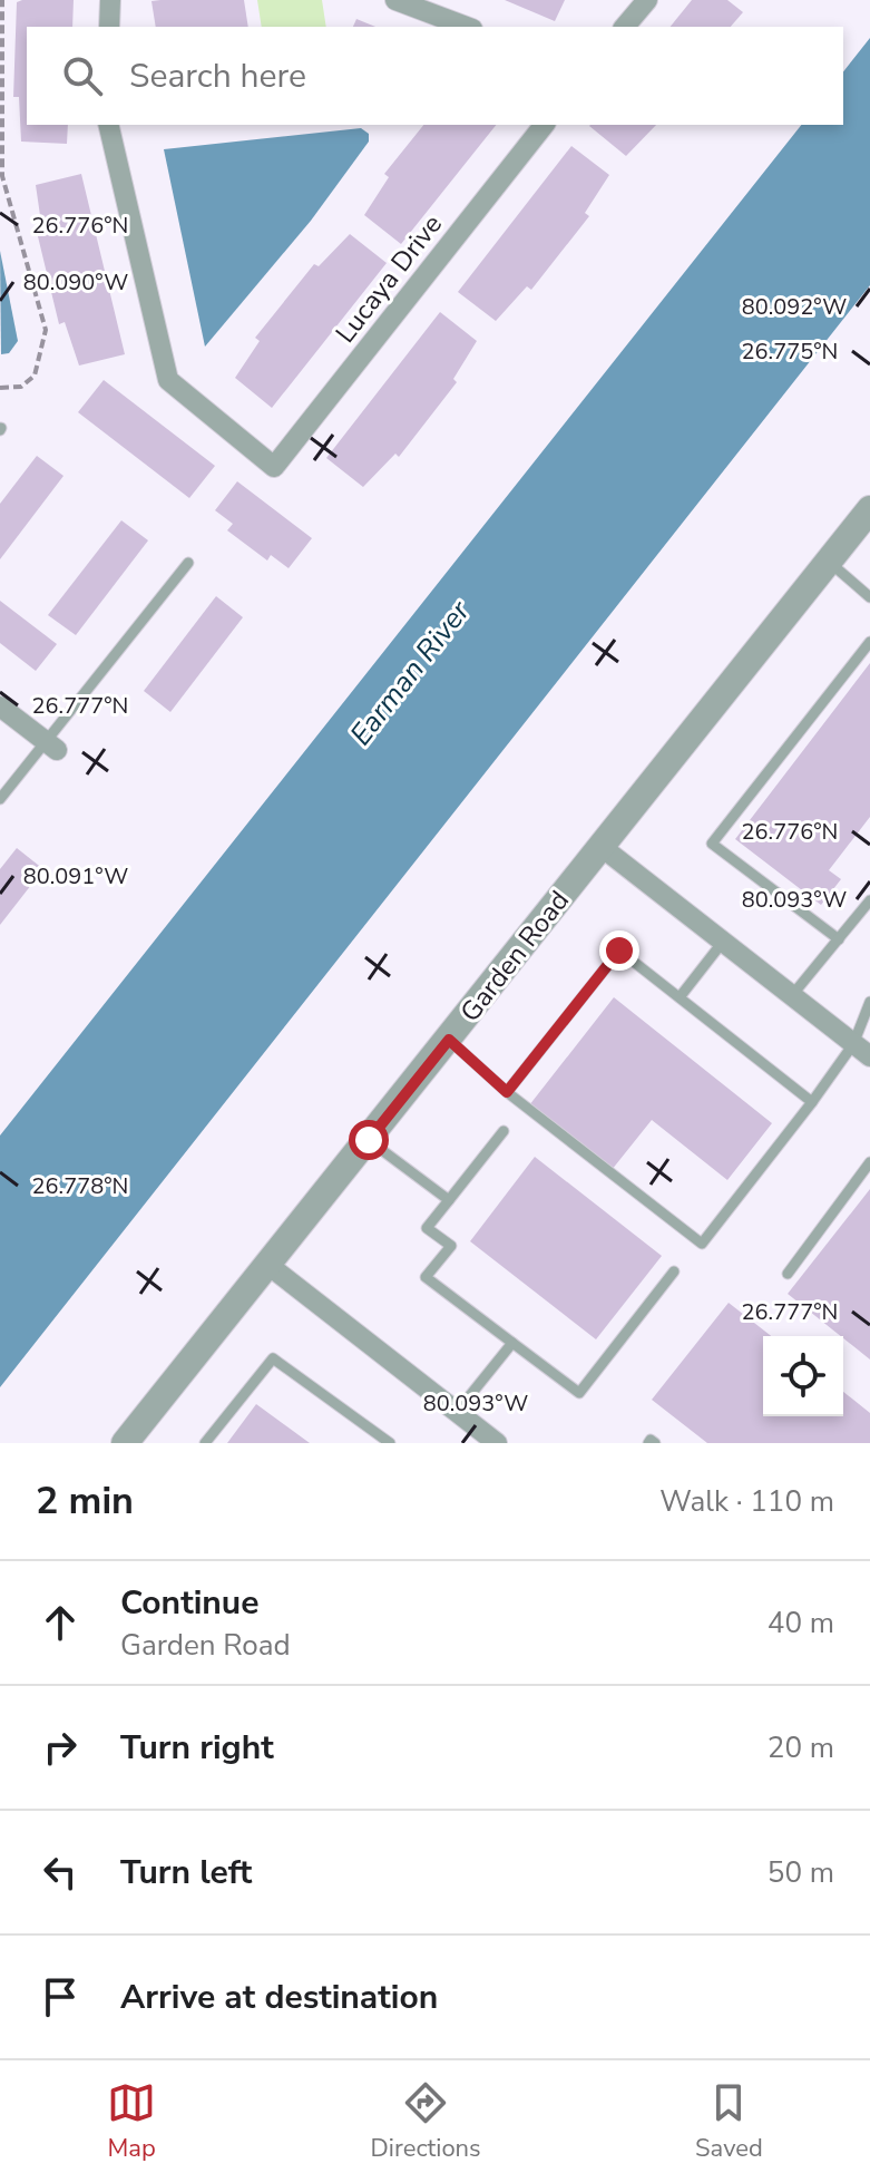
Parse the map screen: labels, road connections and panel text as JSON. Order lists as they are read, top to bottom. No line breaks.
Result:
{"streets":{"street":["Lucaya Drive","Garden Road"]},"water":["Earman River"],"page":{"search":"Search here","heading":["2 min","Walk · 110 m"],"list":[["Continue","Garden Road","40 m"],["Turn right","20 m"],["Turn left","50 m"],"Arrive at destination"],"nav":["Map","Directions","Saved"]},"coordinates":["26.776°N","80.090°W","80.092°W","26.775°N","26.777°N","80.091°W","80.093°W","26.778°N"]}
